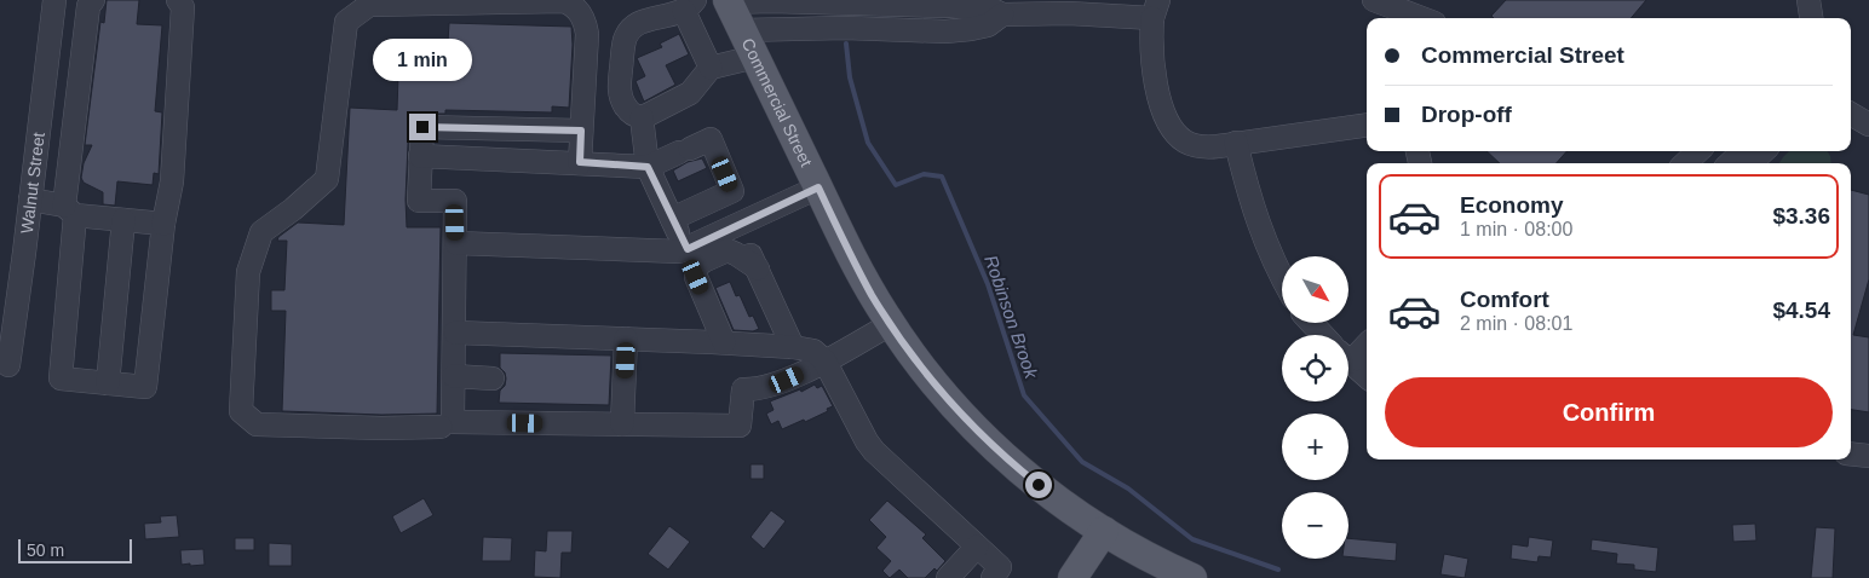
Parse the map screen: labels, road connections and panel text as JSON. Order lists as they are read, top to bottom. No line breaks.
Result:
{"streets":{"main road":["Commercial Street"],"street":["Walnut Street"]},"water":["Robinson Brook"],"scale_bar":"50 m","north":"bottom right","page":{"banner":["Commercial Street","Drop-off"],"bubble":"1 min","list":[{"name":"Economy","note":"1 min · 08:00","value":"$3.36"},{"name":"Comfort","note":"2 min · 08:01","value":"$4.54"}],"map_buttons":["+","−"],"buttons":"Confirm","scale":"50 m"}}
